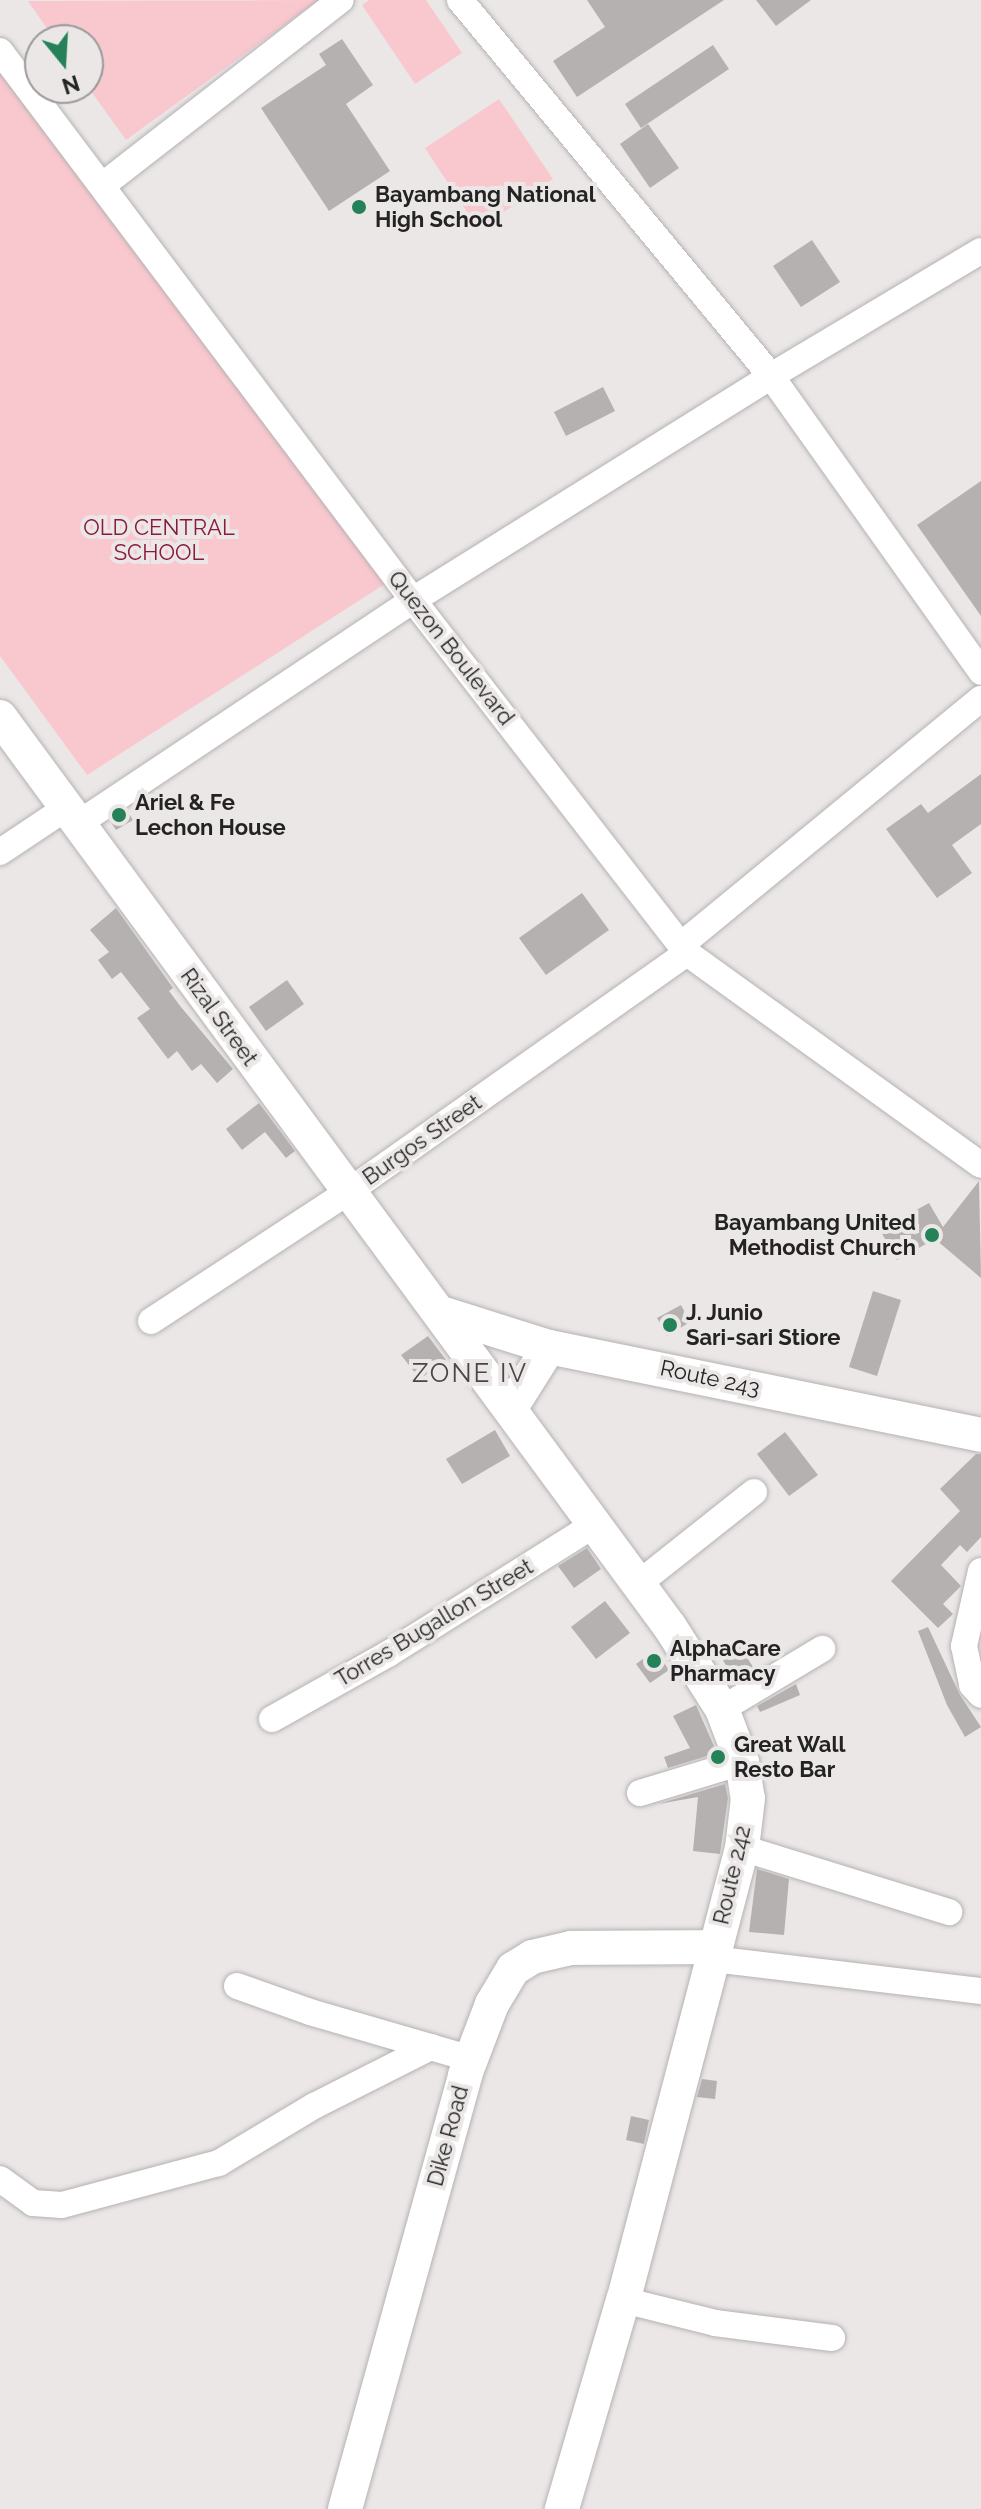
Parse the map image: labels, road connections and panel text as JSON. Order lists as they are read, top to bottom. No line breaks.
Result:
{"streets":{"main road":["Rizal Street","Route 243","Route 242","Dike Road"],"street":["Quezon Boulevard","Burgos Street","Torres Bugallon Street"]},"crossings":[["Quezon Boulevard","Burgos Street"],["Rizal Street","Burgos Street"],["Rizal Street","Route 243"],["Rizal Street","Route 242"],["Route 243","Route 242"],["Torres Bugallon Street","Route 242"],["Route 242","Dike Road"]],"districts":["ZONE IV"],"parks":["OLD CENTRAL SCHOOL"],"places":["Bayambang National High School","Ariel & Fe Lechon House","Bayambang United Methodist Church","J. Junio Sari-sari Stiore","AlphaCare Pharmacy","Great Wall Resto Bar"],"north":"bottom"}
